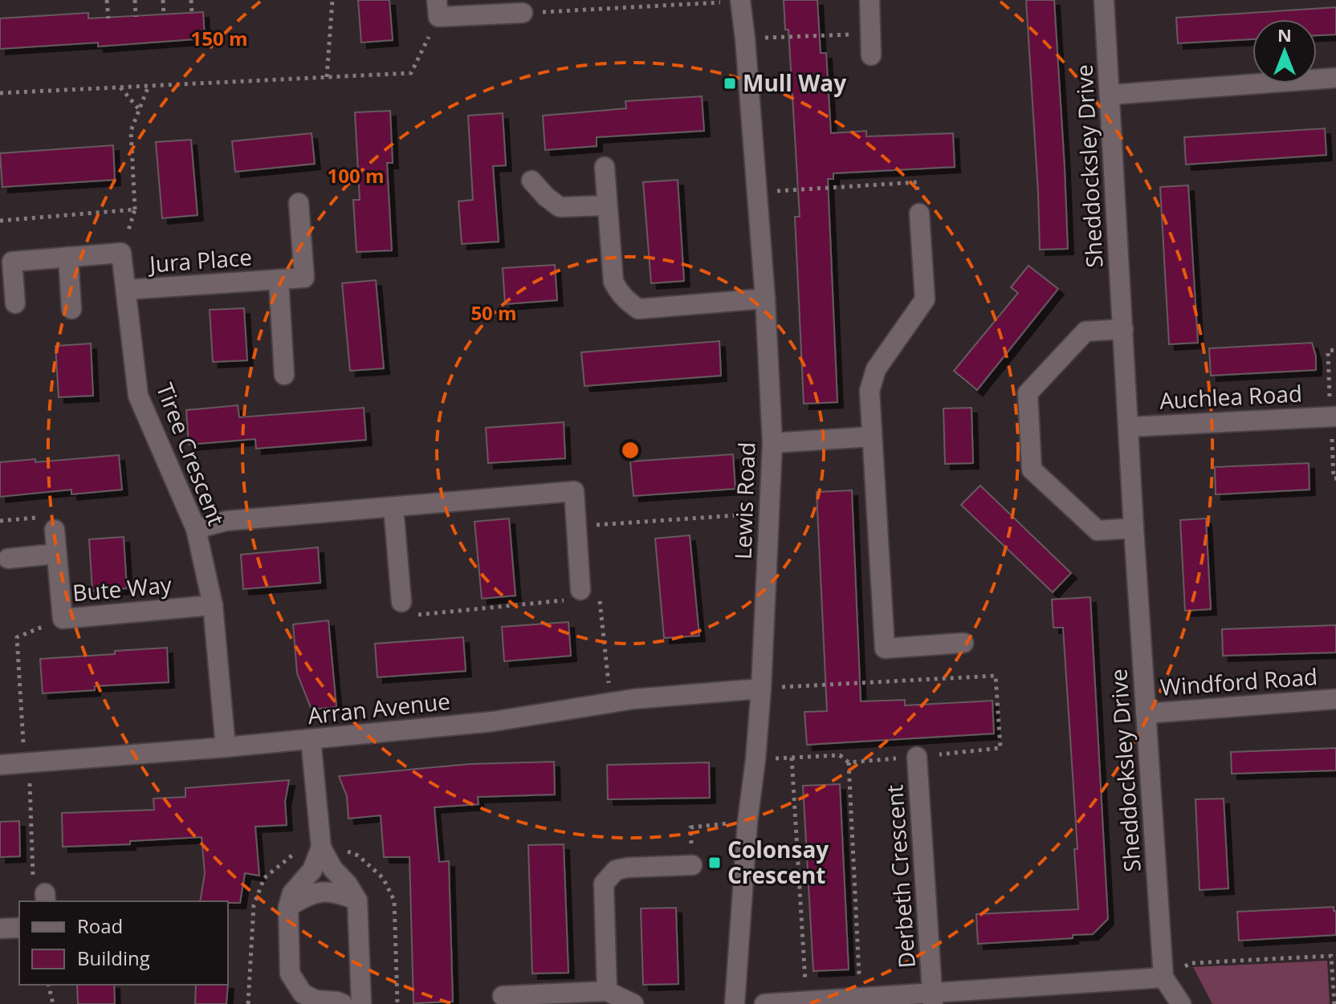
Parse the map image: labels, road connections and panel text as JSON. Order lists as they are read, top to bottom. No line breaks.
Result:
{"streets":{"street":["Sheddocksley Drive","Jura Place","Auchlea Road","Tiree Crescent","Lewis Road","Bute Way","Windford Road","Arran Avenue","Derbeth Crescent"]},"crossings":[["Sheddocksley Drive","Auchlea Road"],["Sheddocksley Drive","Windford Road"],["Sheddocksley Drive","Derbeth Crescent"],["Jura Place","Tiree Crescent"],["Tiree Crescent","Bute Way"],["Tiree Crescent","Arran Avenue"],["Lewis Road","Arran Avenue"]],"places":{"transit":["Mull Way","Colonsay Crescent"]},"legend":["Road","Building"],"north":"top","rings":["150 m","100 m","50 m"]}
